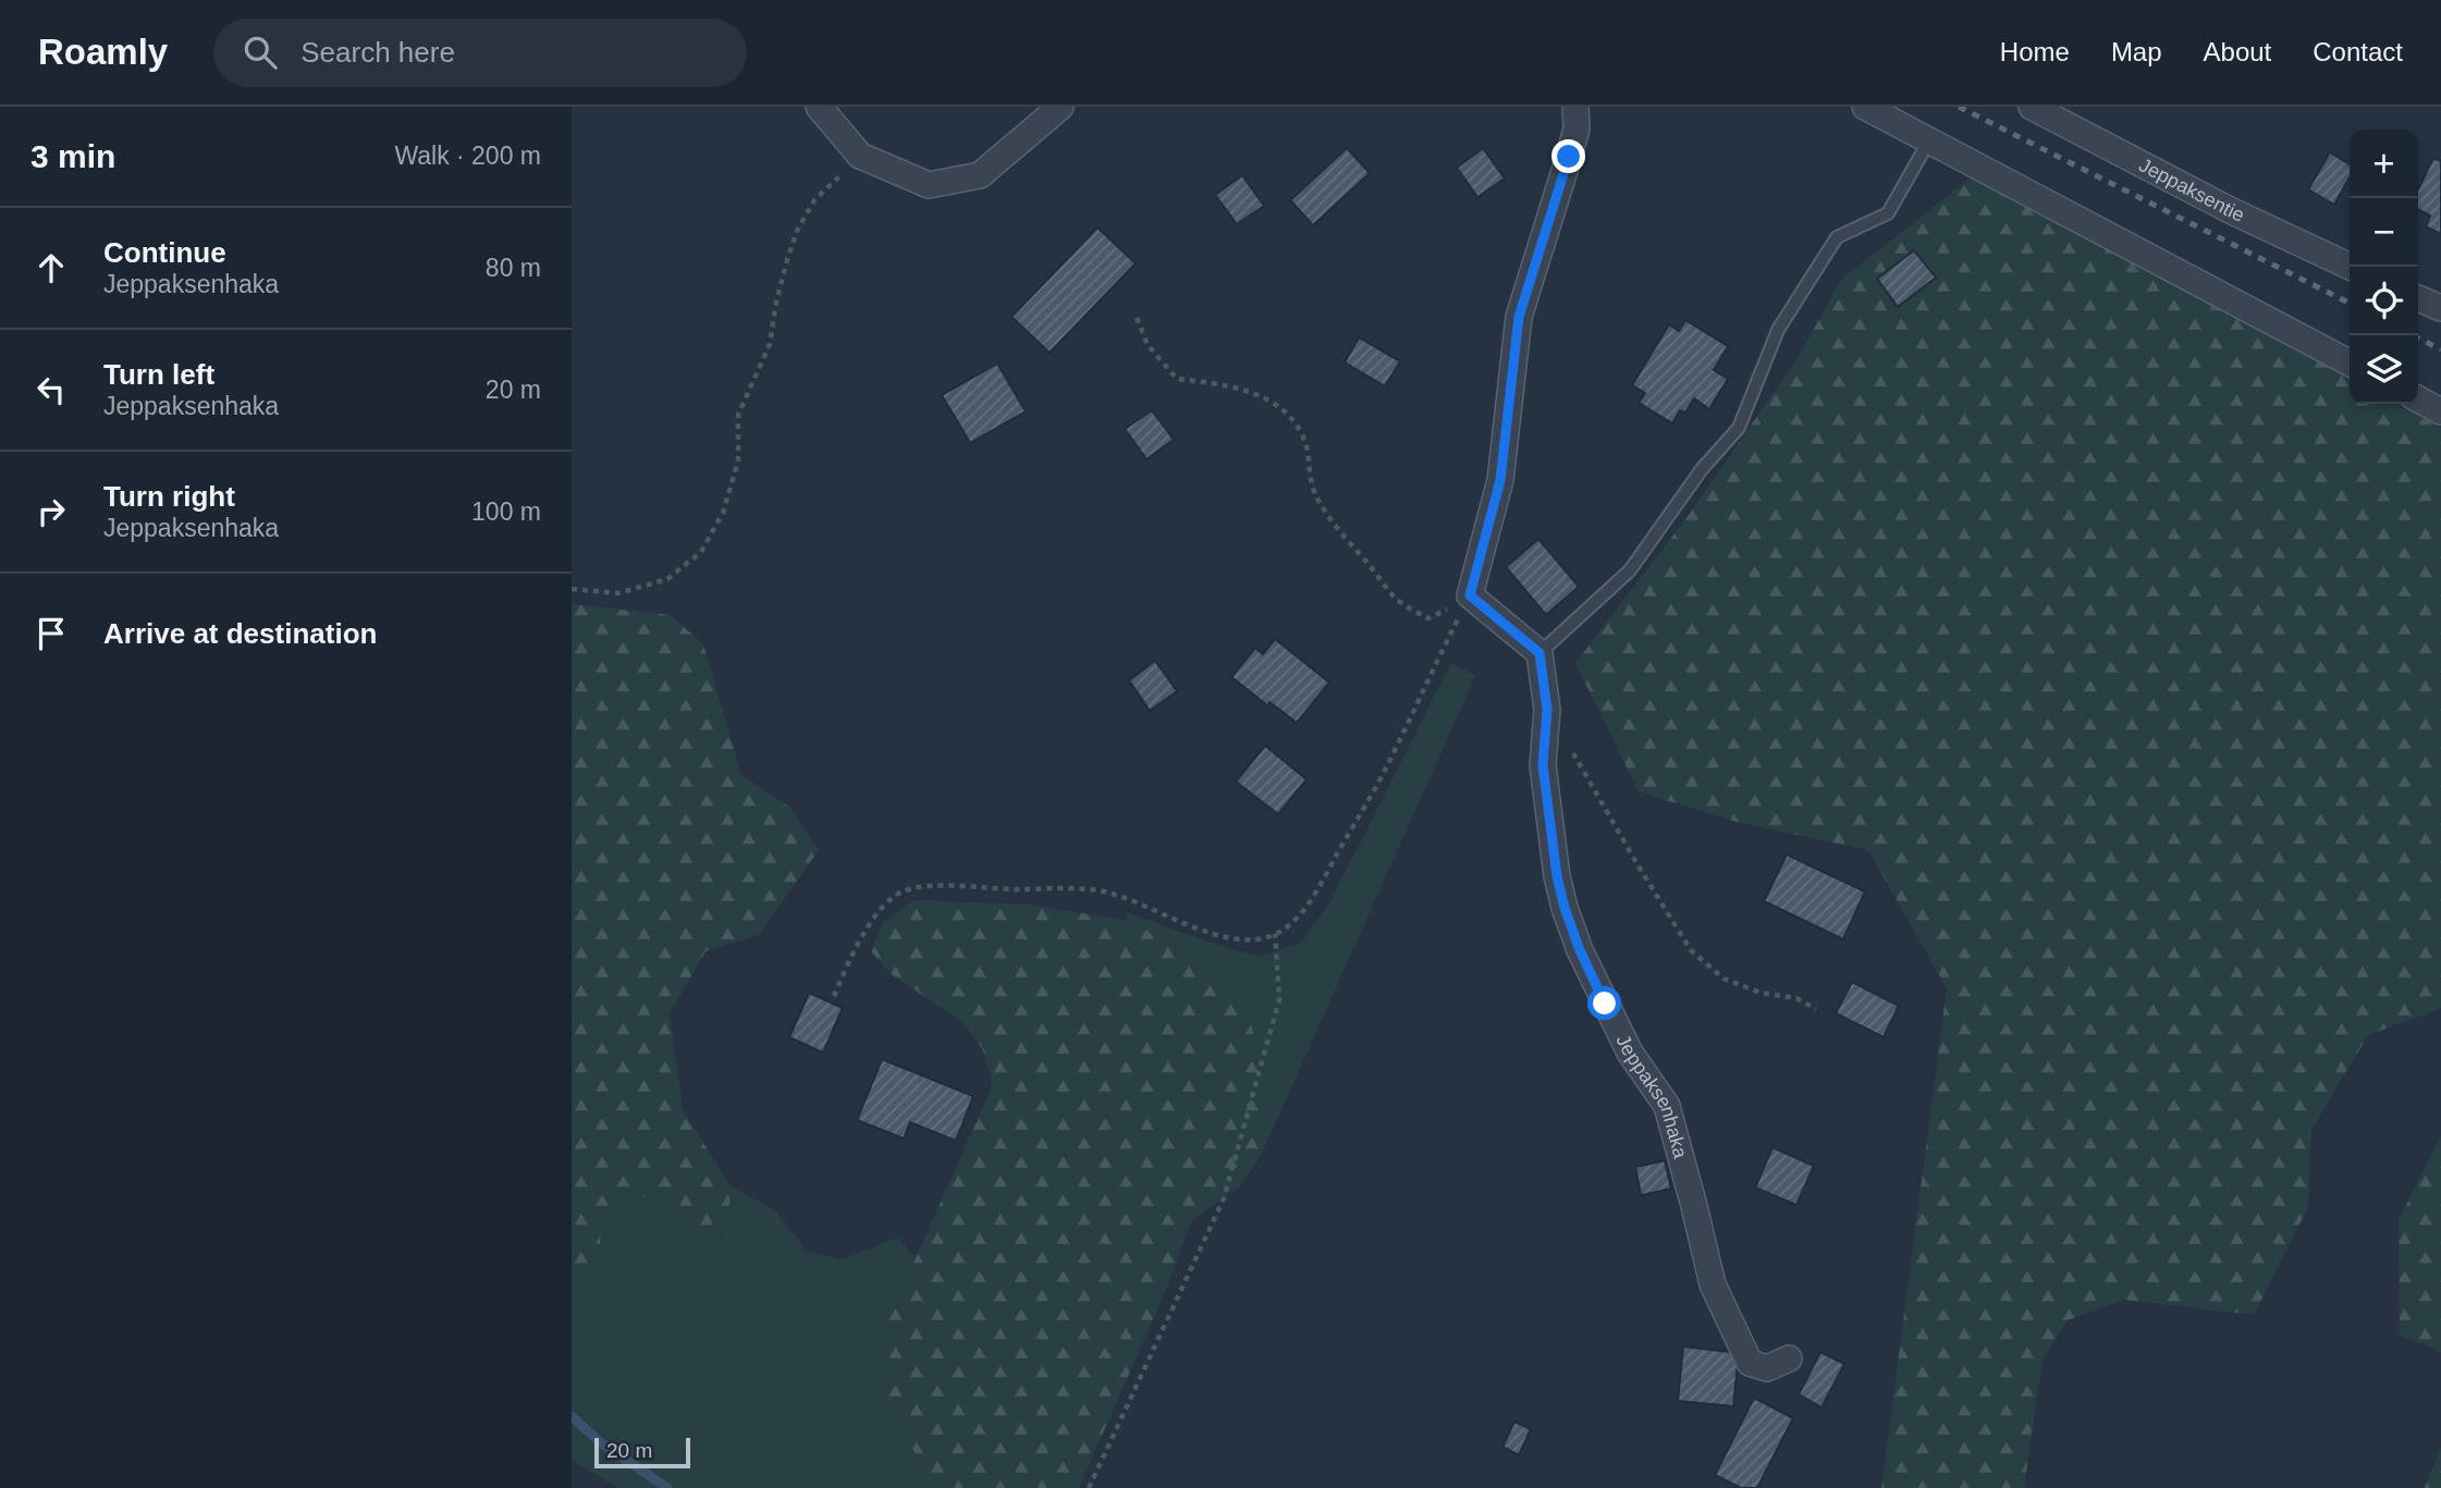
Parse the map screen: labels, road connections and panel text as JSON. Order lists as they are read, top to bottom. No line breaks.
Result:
{"streets":{"street":["Jeppaksentie","Jeppaksenhaka"]},"scale_bar":"20 m","page":{"header":"Roamly","search":"Search here","nav":["Home","Map","About","Contact"],"heading":["3 min","Walk · 200 m"],"map_buttons":["+","−"],"list":[["Continue","Jeppaksenhaka","80 m"],["Turn left","Jeppaksenhaka","20 m"],["Turn right","Jeppaksenhaka","100 m"],"Arrive at destination"],"scale":"20 m"}}
